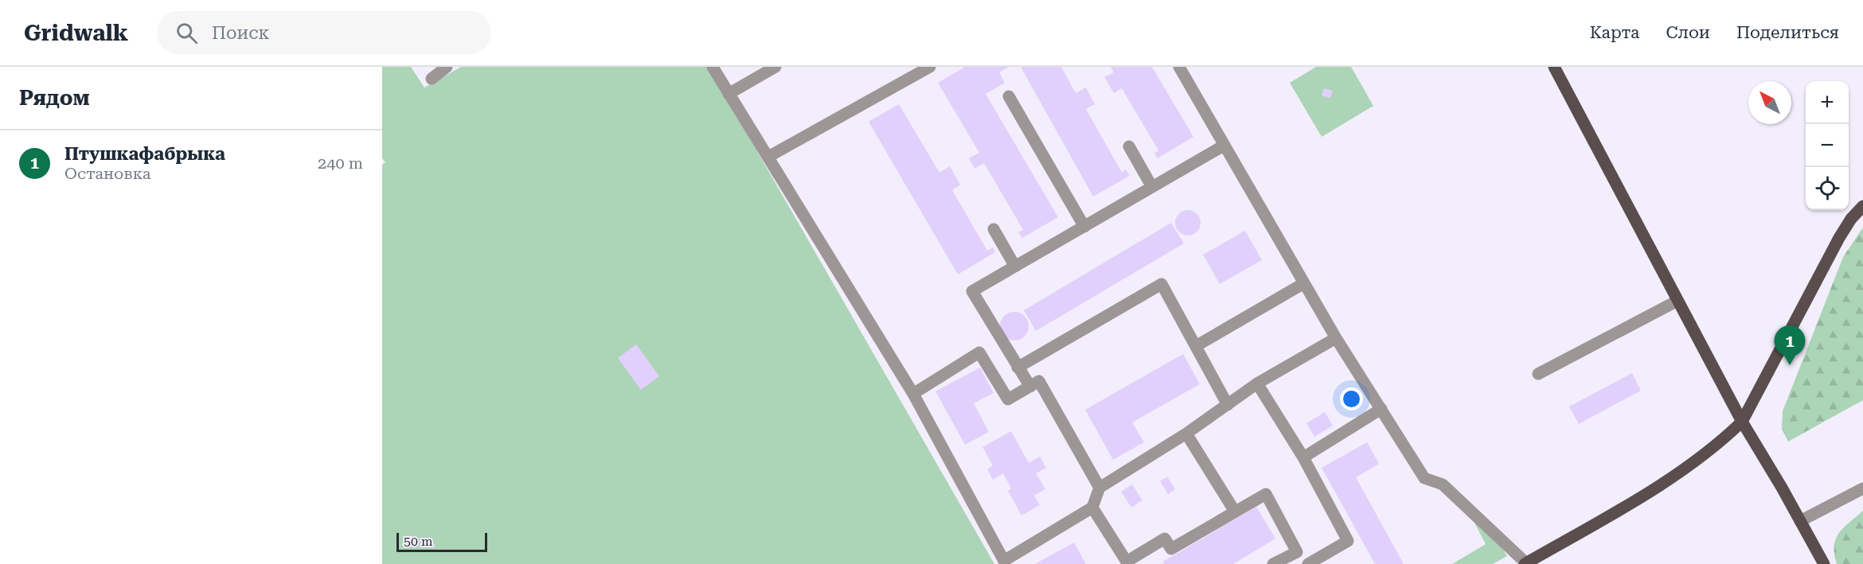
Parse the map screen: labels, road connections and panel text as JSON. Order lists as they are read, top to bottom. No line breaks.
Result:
{"scale_bar":"50 m","north":"top left","page":{"header":"Gridwalk","search":"Поиск","nav":["Карта","Слои","Поделиться"],"heading":"Рядом","map_buttons":["+","−"],"list":[{"mark":"1","name":"Птушкафабрыка","note":"Остановка","value":"240 m"}],"pins":"1","scale":"50 m"}}
